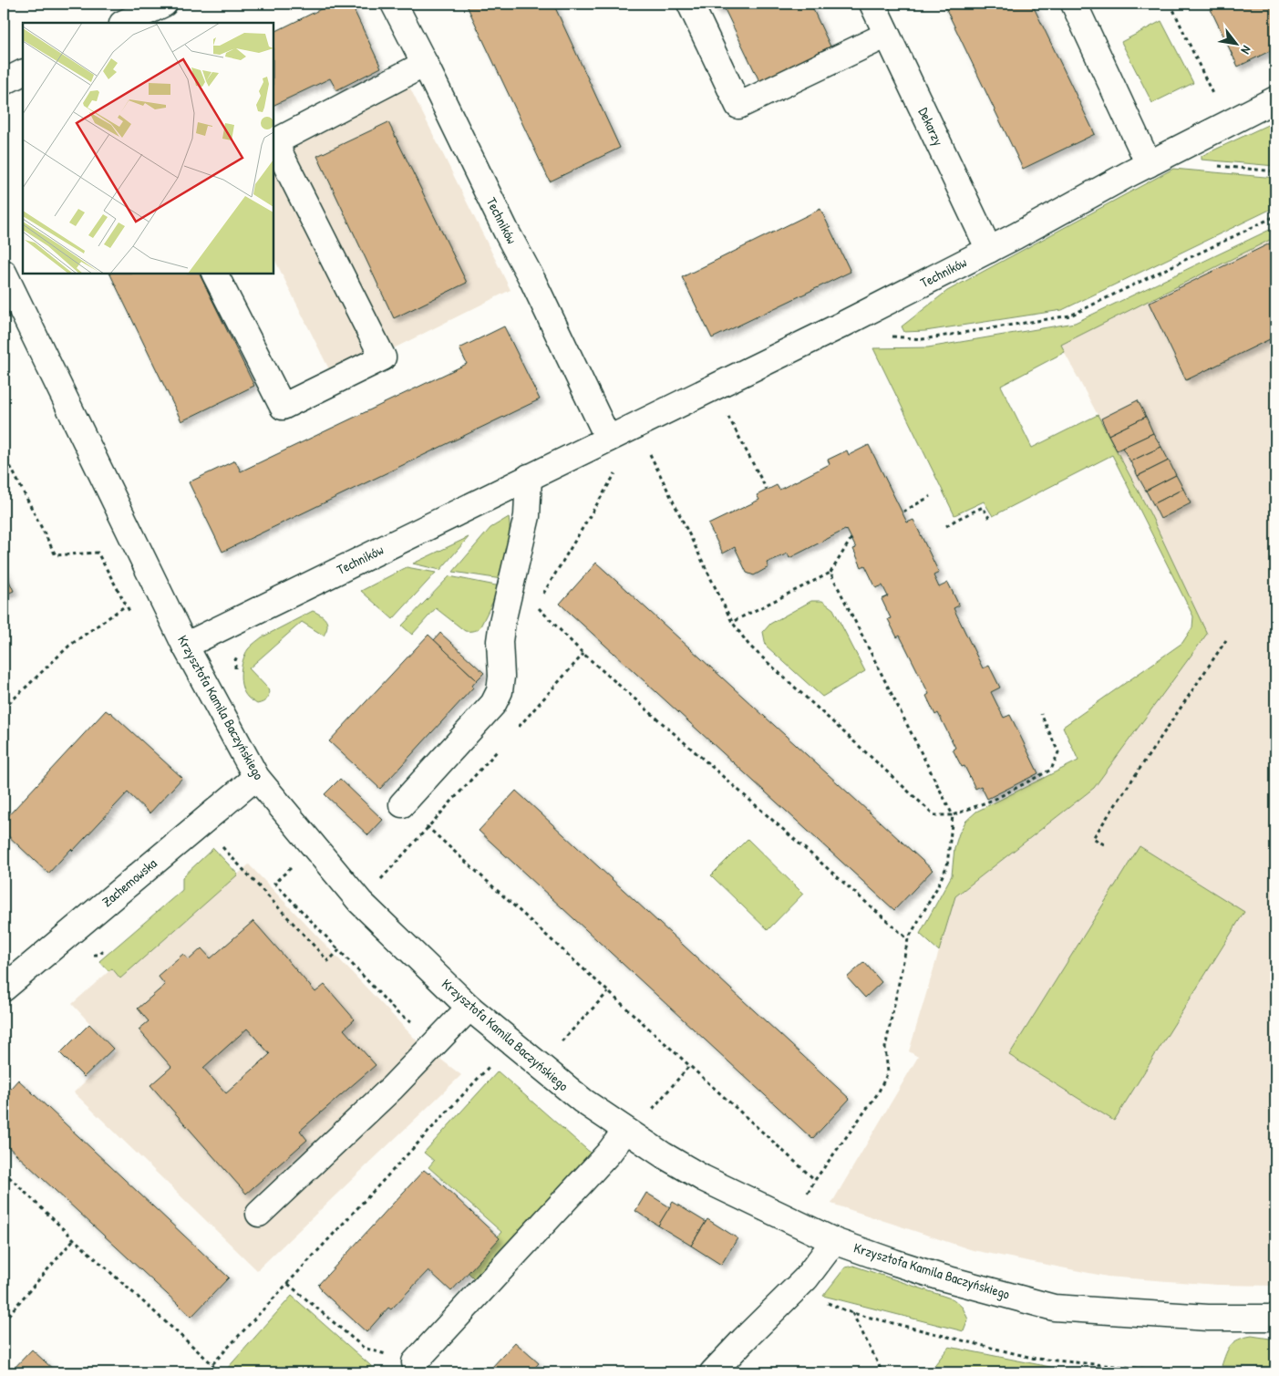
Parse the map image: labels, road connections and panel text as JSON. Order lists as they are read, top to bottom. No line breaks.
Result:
{"streets":{"street":["Dekarzy","Techników","Krzysztofa Kamila Baczyńskiego","Zachemowska"]},"crossings":[["Dekarzy","Techników"],["Techników","Krzysztofa Kamila Baczyńskiego"],["Krzysztofa Kamila Baczyńskiego","Zachemowska"]],"north":"bottom right"}
